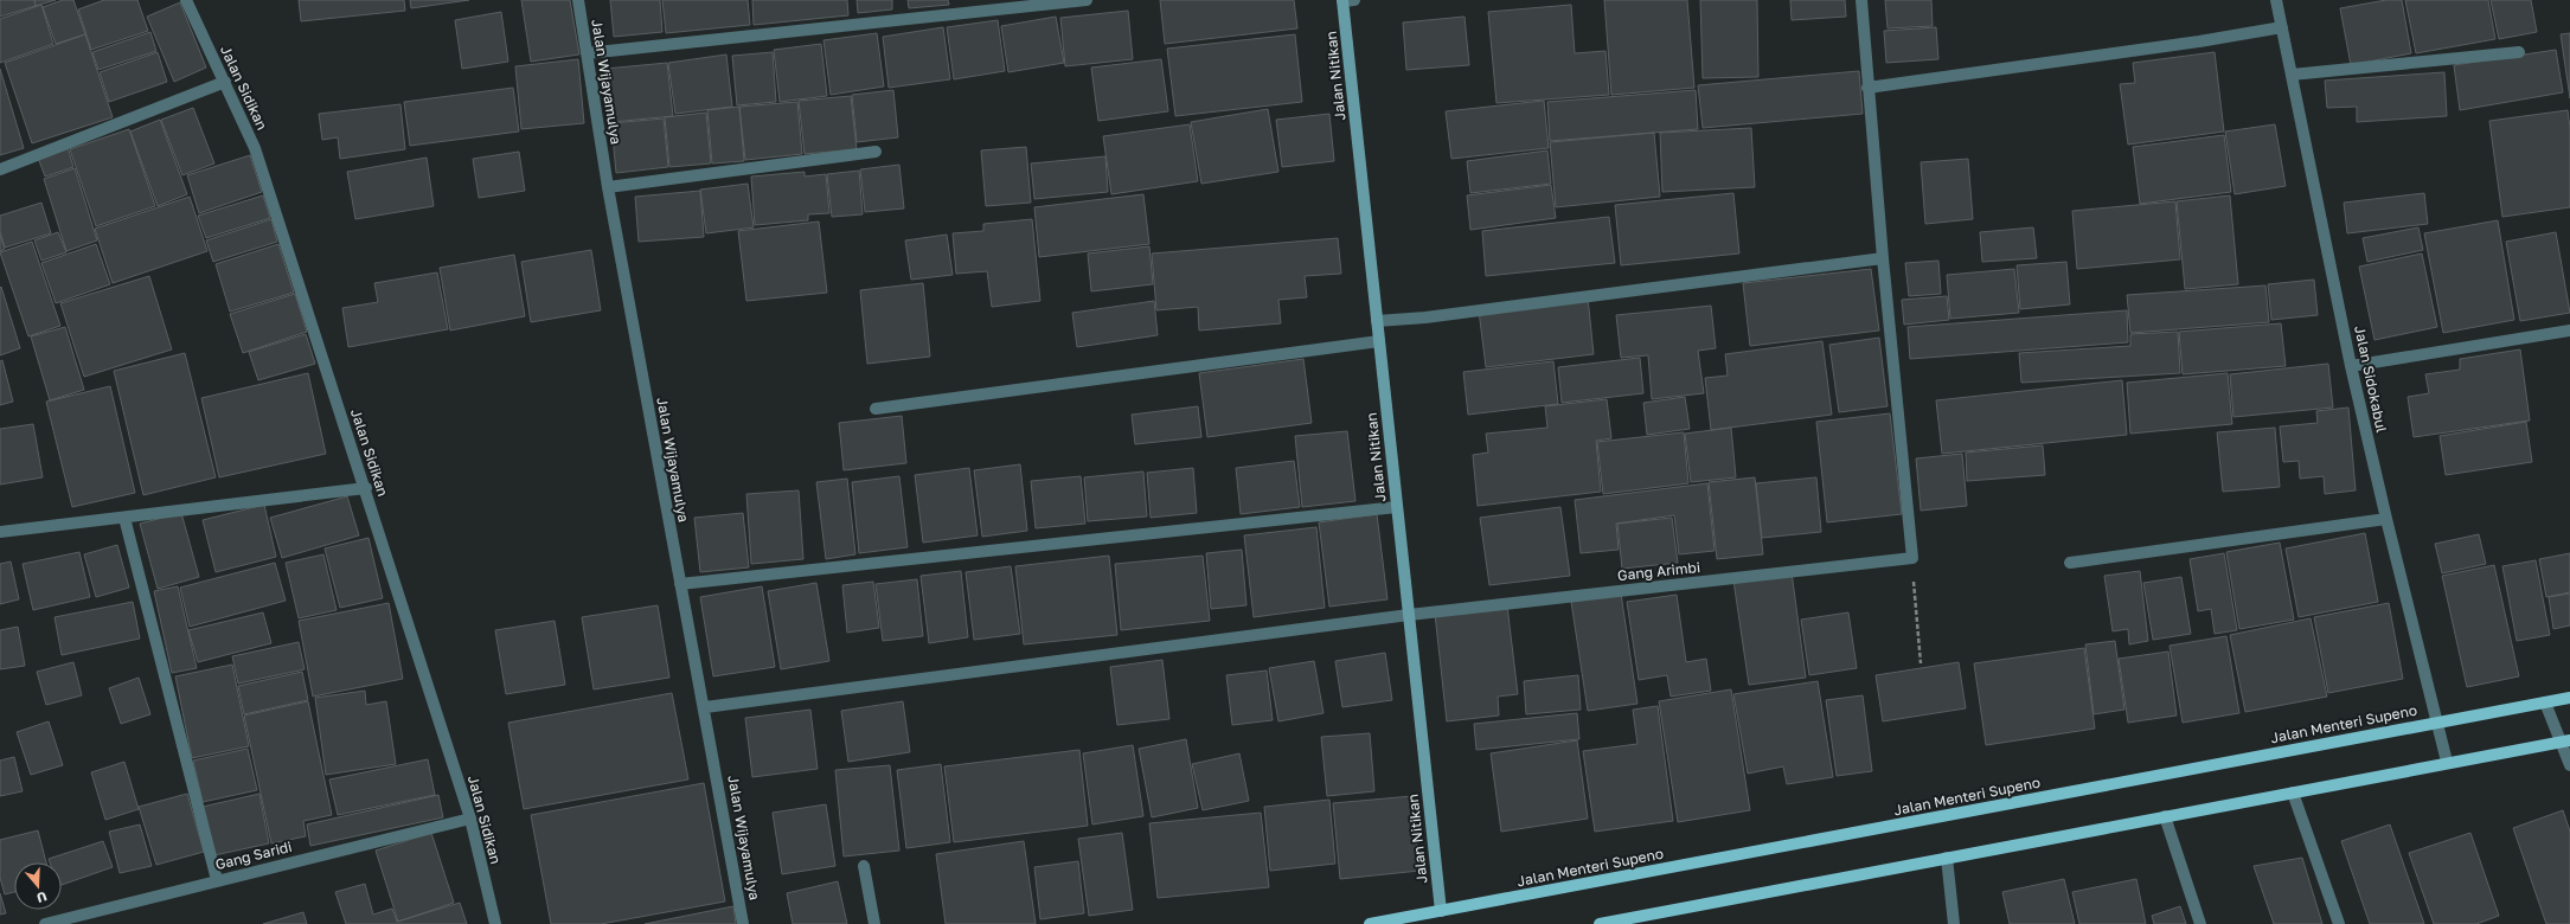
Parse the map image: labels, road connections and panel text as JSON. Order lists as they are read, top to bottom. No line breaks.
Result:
{"streets":{"main road":["Jalan Menteri Supeno"],"street":["Jalan Nitikan","Jalan Wijayamulya","Jalan Sidikan","Jalan Sidokabul","Gang Arimbi","Gang Saridi"]},"crossings":[["Jalan Nitikan","Gang Arimbi"],["Jalan Nitikan","Jalan Menteri Supeno"],["Jalan Wijayamulya","Gang Arimbi"],["Jalan Sidikan","Gang Saridi"],["Jalan Sidokabul","Jalan Menteri Supeno"]],"north":"bottom"}
